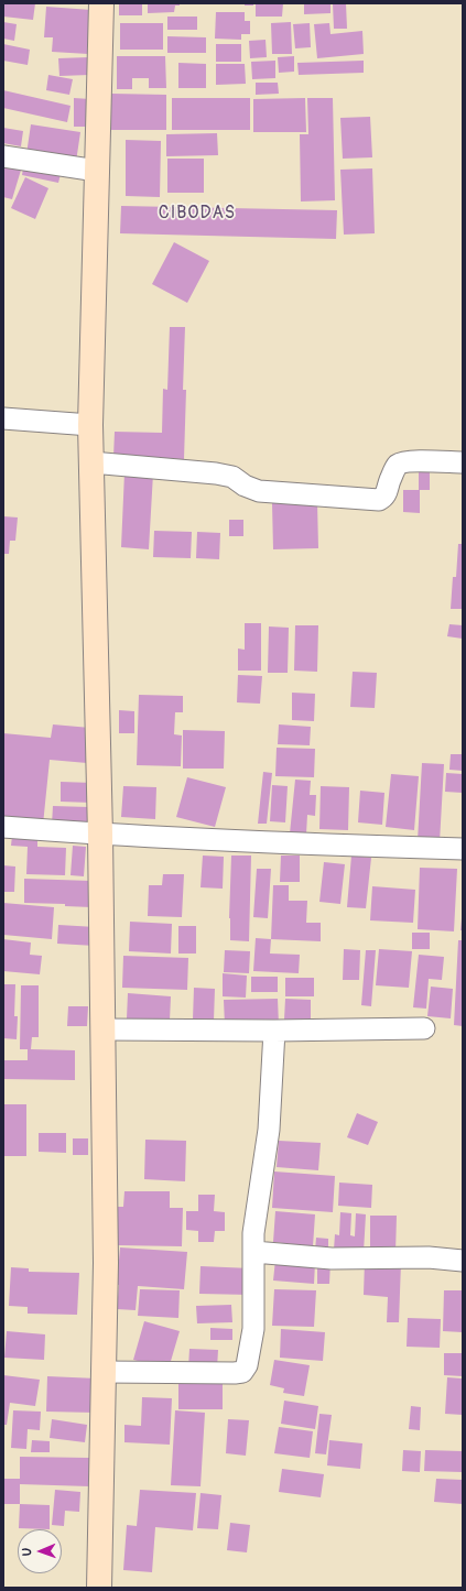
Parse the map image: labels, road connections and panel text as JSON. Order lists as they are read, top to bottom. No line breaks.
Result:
{"districts":["CIBODAS"],"north":"left"}
